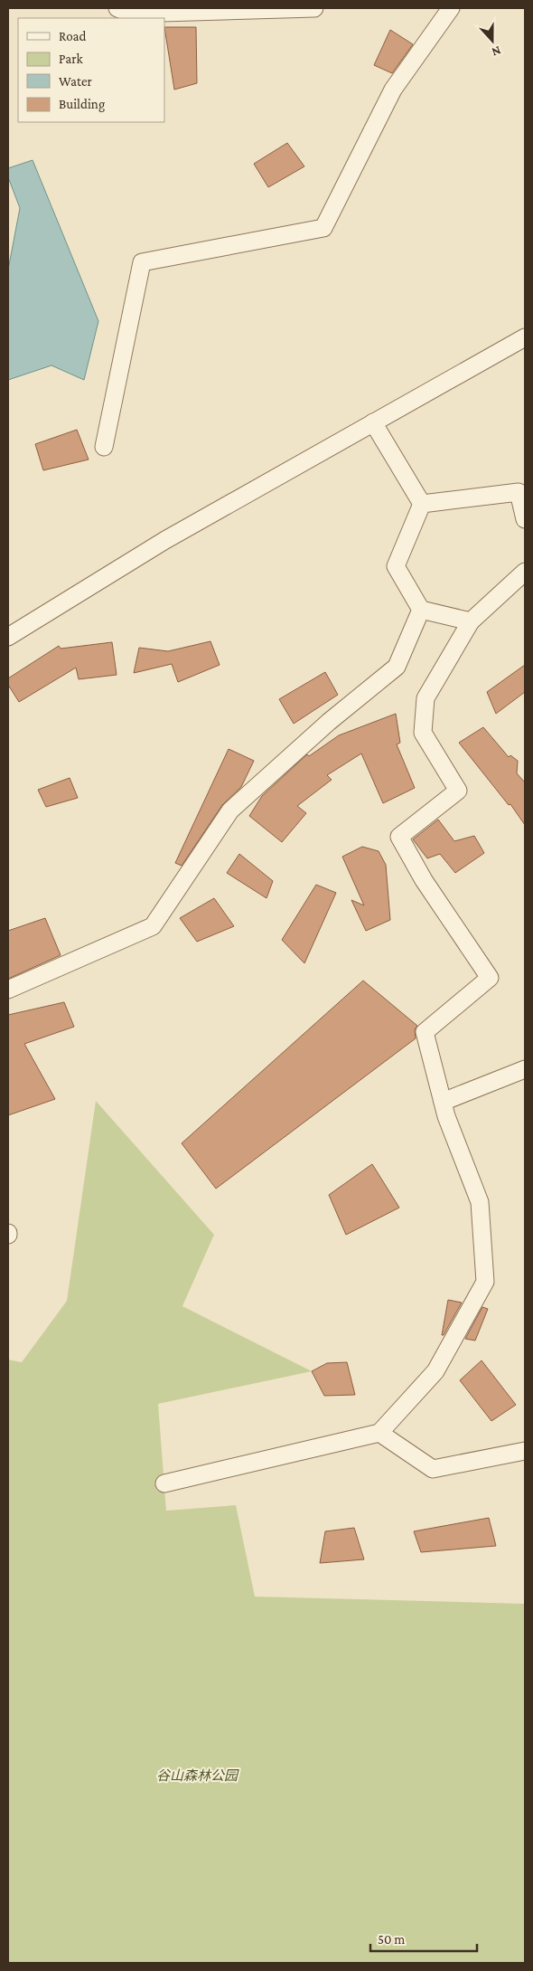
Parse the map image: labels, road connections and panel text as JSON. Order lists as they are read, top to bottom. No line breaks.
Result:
{"parks":["谷山森林公园"],"legend":["Road","Park","Water","Building"],"scale_bar":"50 m","north":"bottom"}
